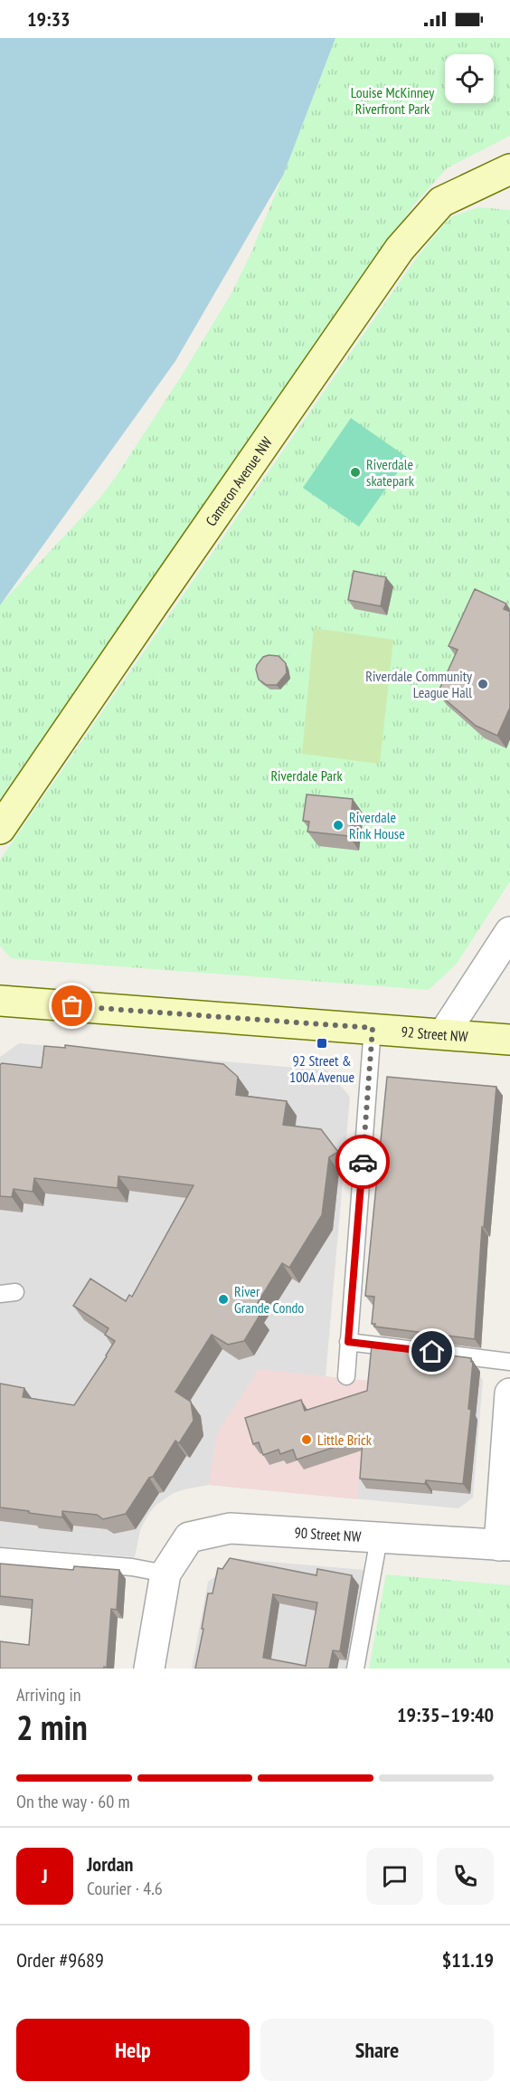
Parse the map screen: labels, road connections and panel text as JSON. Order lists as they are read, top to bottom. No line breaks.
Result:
{"streets":{"street":["Cameron Avenue NW","92 Street NW","90 Street NW"]},"parks":["Louise McKinney Riverfront Park","Riverdale Park"],"places":{"other":["Riverdale skatepark","Riverdale Community League Hall","Riverdale Rink House","River Grande Condo","Little Brick"],"transit":["92 Street & 100A Avenue"]},"page":{"status":"19:33","heading":["2 min","Arriving in","19:35–19:40"],"panel":["Jordan","Courier · 4.6","Order #9689","$11.19"],"bar":"On the way · 60 m","round":"J","buttons":["Help","Share"]}}
